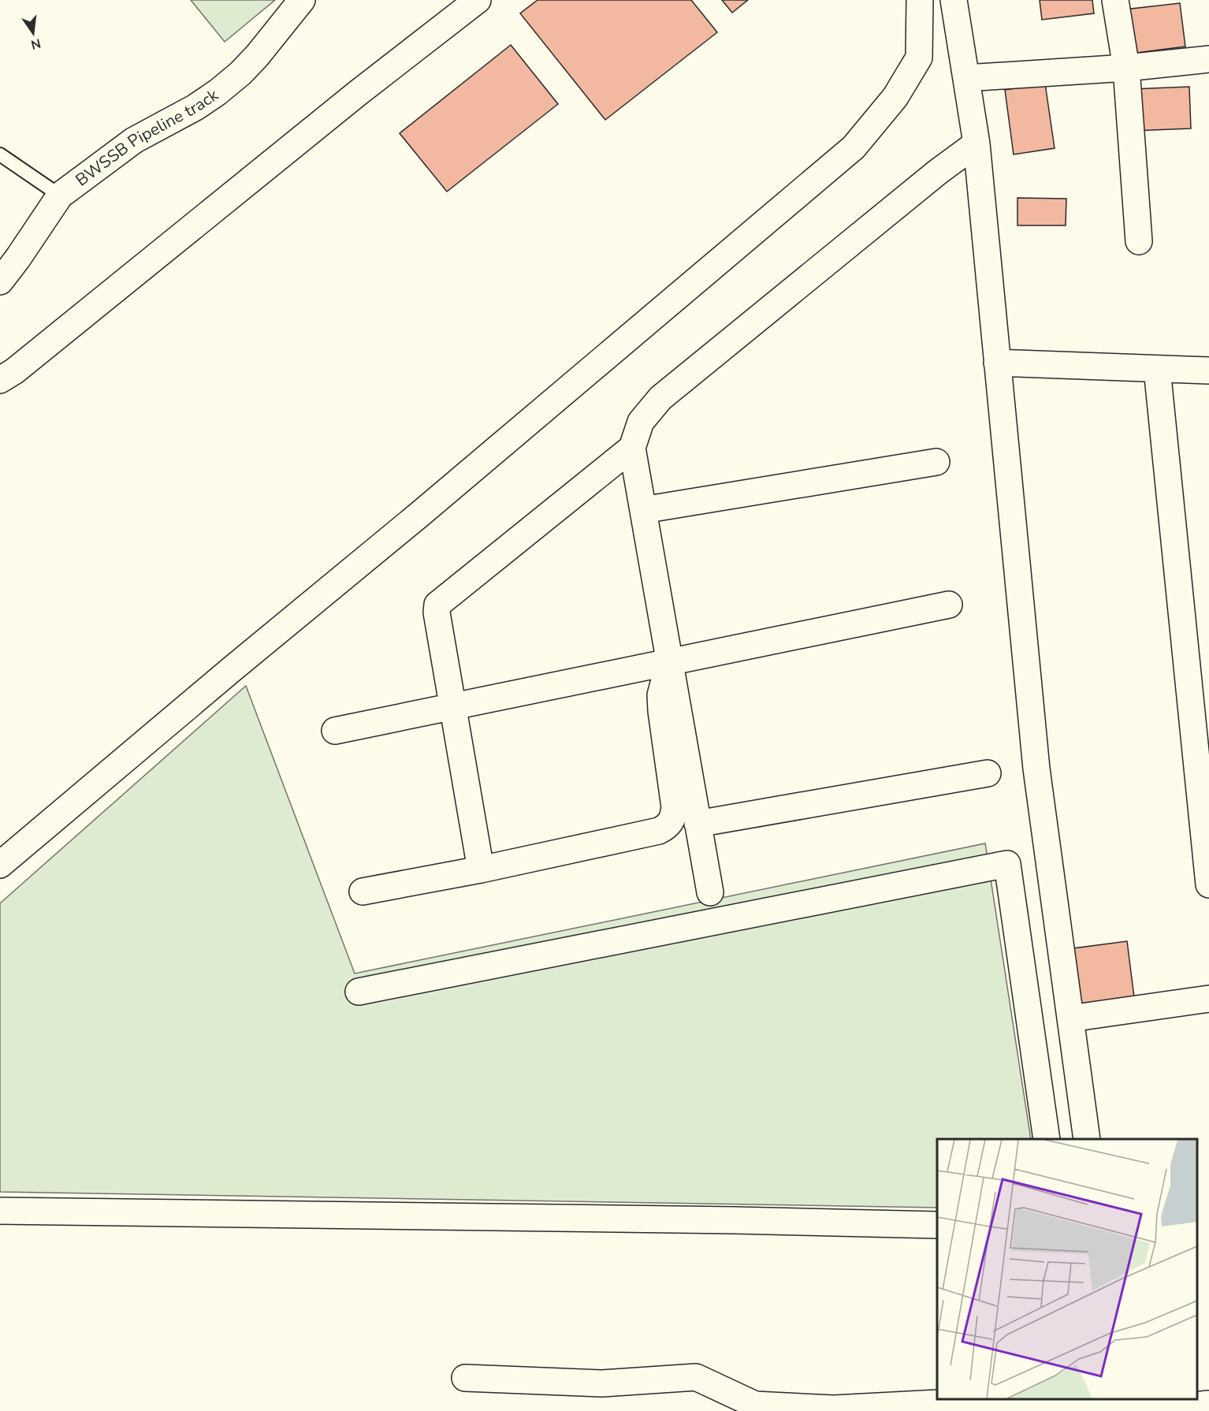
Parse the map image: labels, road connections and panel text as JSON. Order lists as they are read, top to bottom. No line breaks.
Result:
{"streets":{"street":["BWSSB Pipeline track"]},"north":"bottom"}
